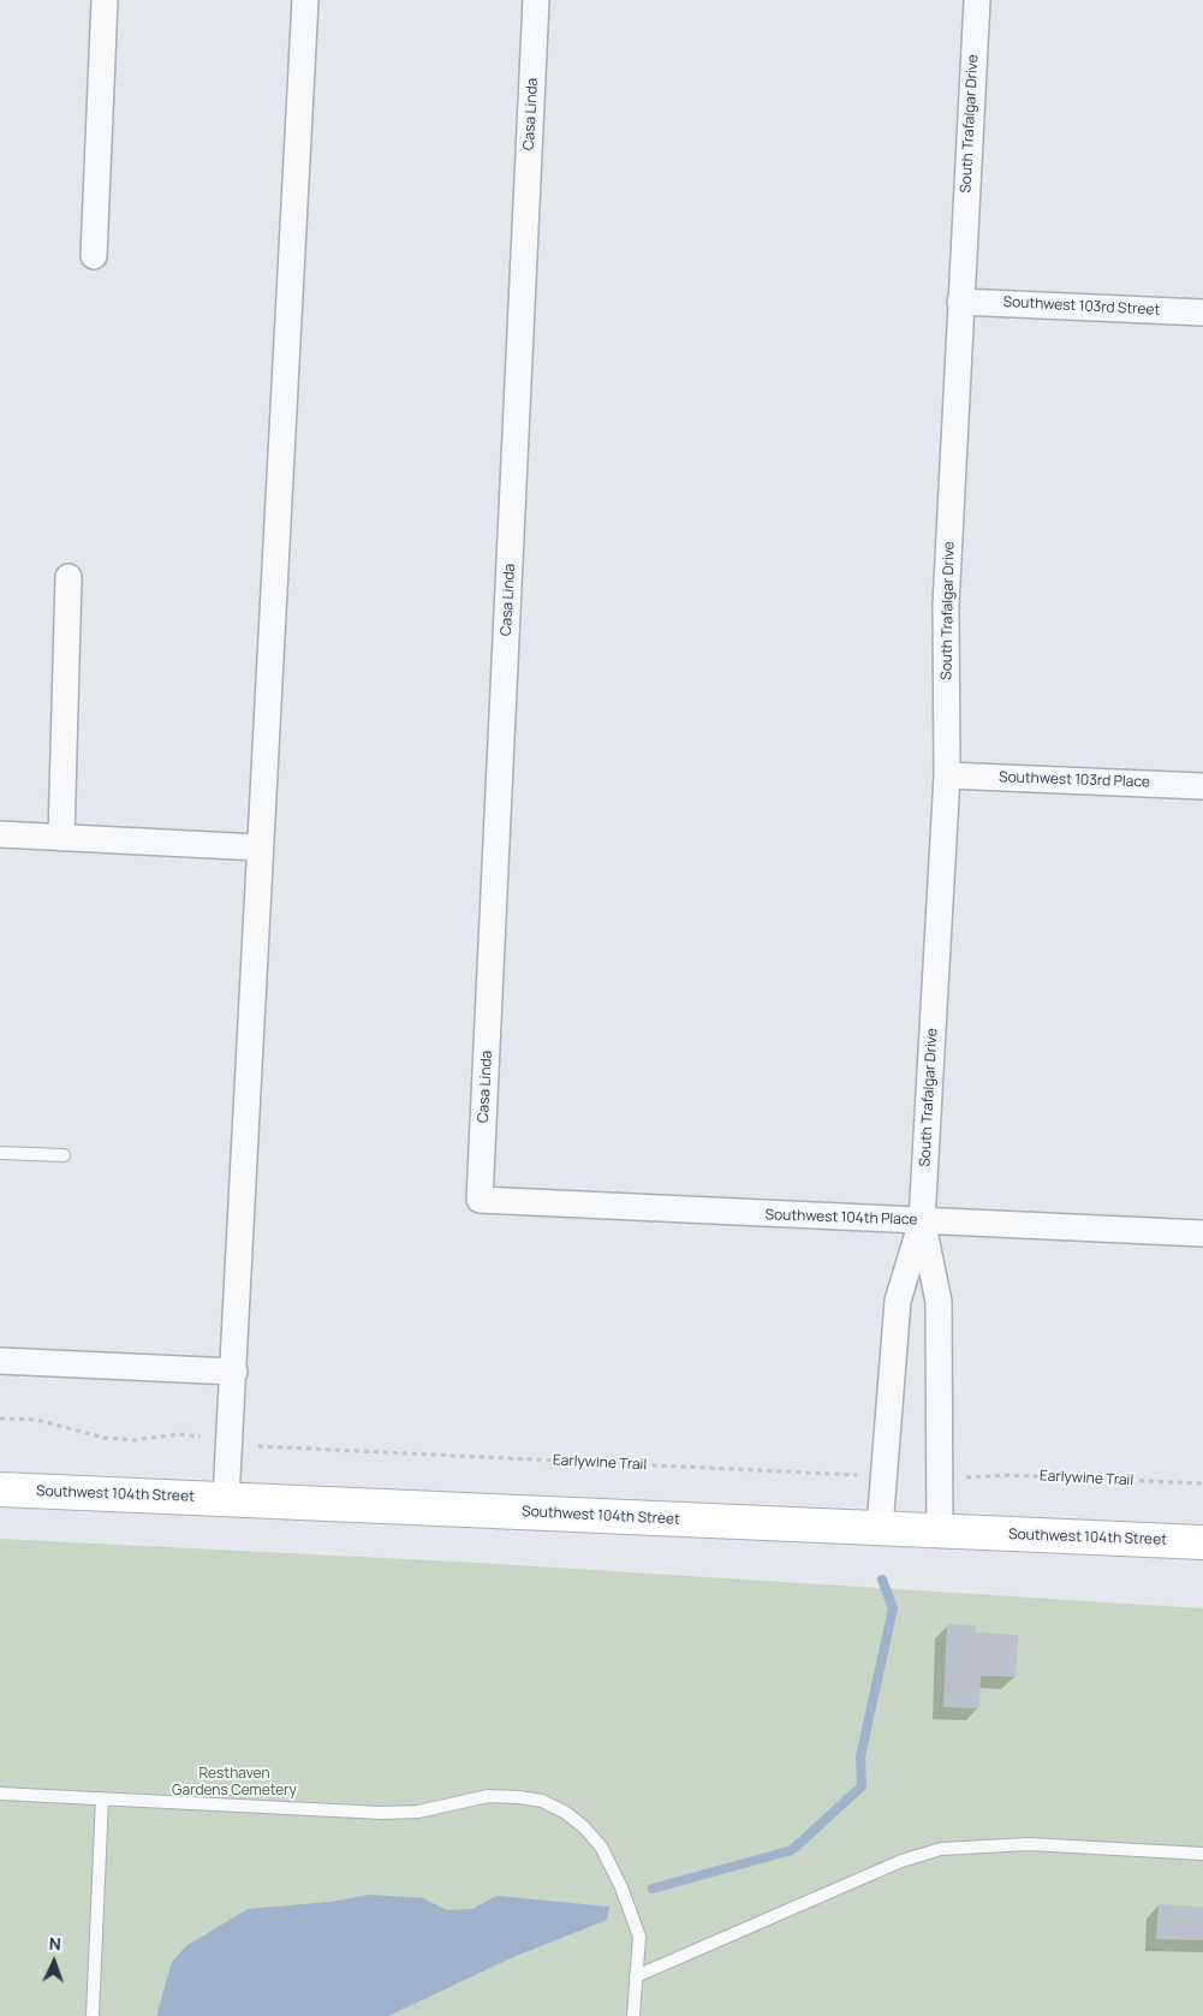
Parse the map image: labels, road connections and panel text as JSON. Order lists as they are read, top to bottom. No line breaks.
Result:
{"streets":{"main road":["Southwest 104th Street"],"street":["Casa Linda","South Trafalgar Drive","Southwest 103rd Street","Southwest 103rd Place","Southwest 104th Place"],"path":["Earlywine Trail"]},"crossings":[["Casa Linda","Southwest 104th Place"],["South Trafalgar Drive","Southwest 103rd Street"],["South Trafalgar Drive","Southwest 103rd Place"],["South Trafalgar Drive","Southwest 104th Place"],["South Trafalgar Drive","Earlywine Trail"],["South Trafalgar Drive","Southwest 104th Street"]],"parks":["Resthaven Gardens Cemetery"],"north":"top"}
